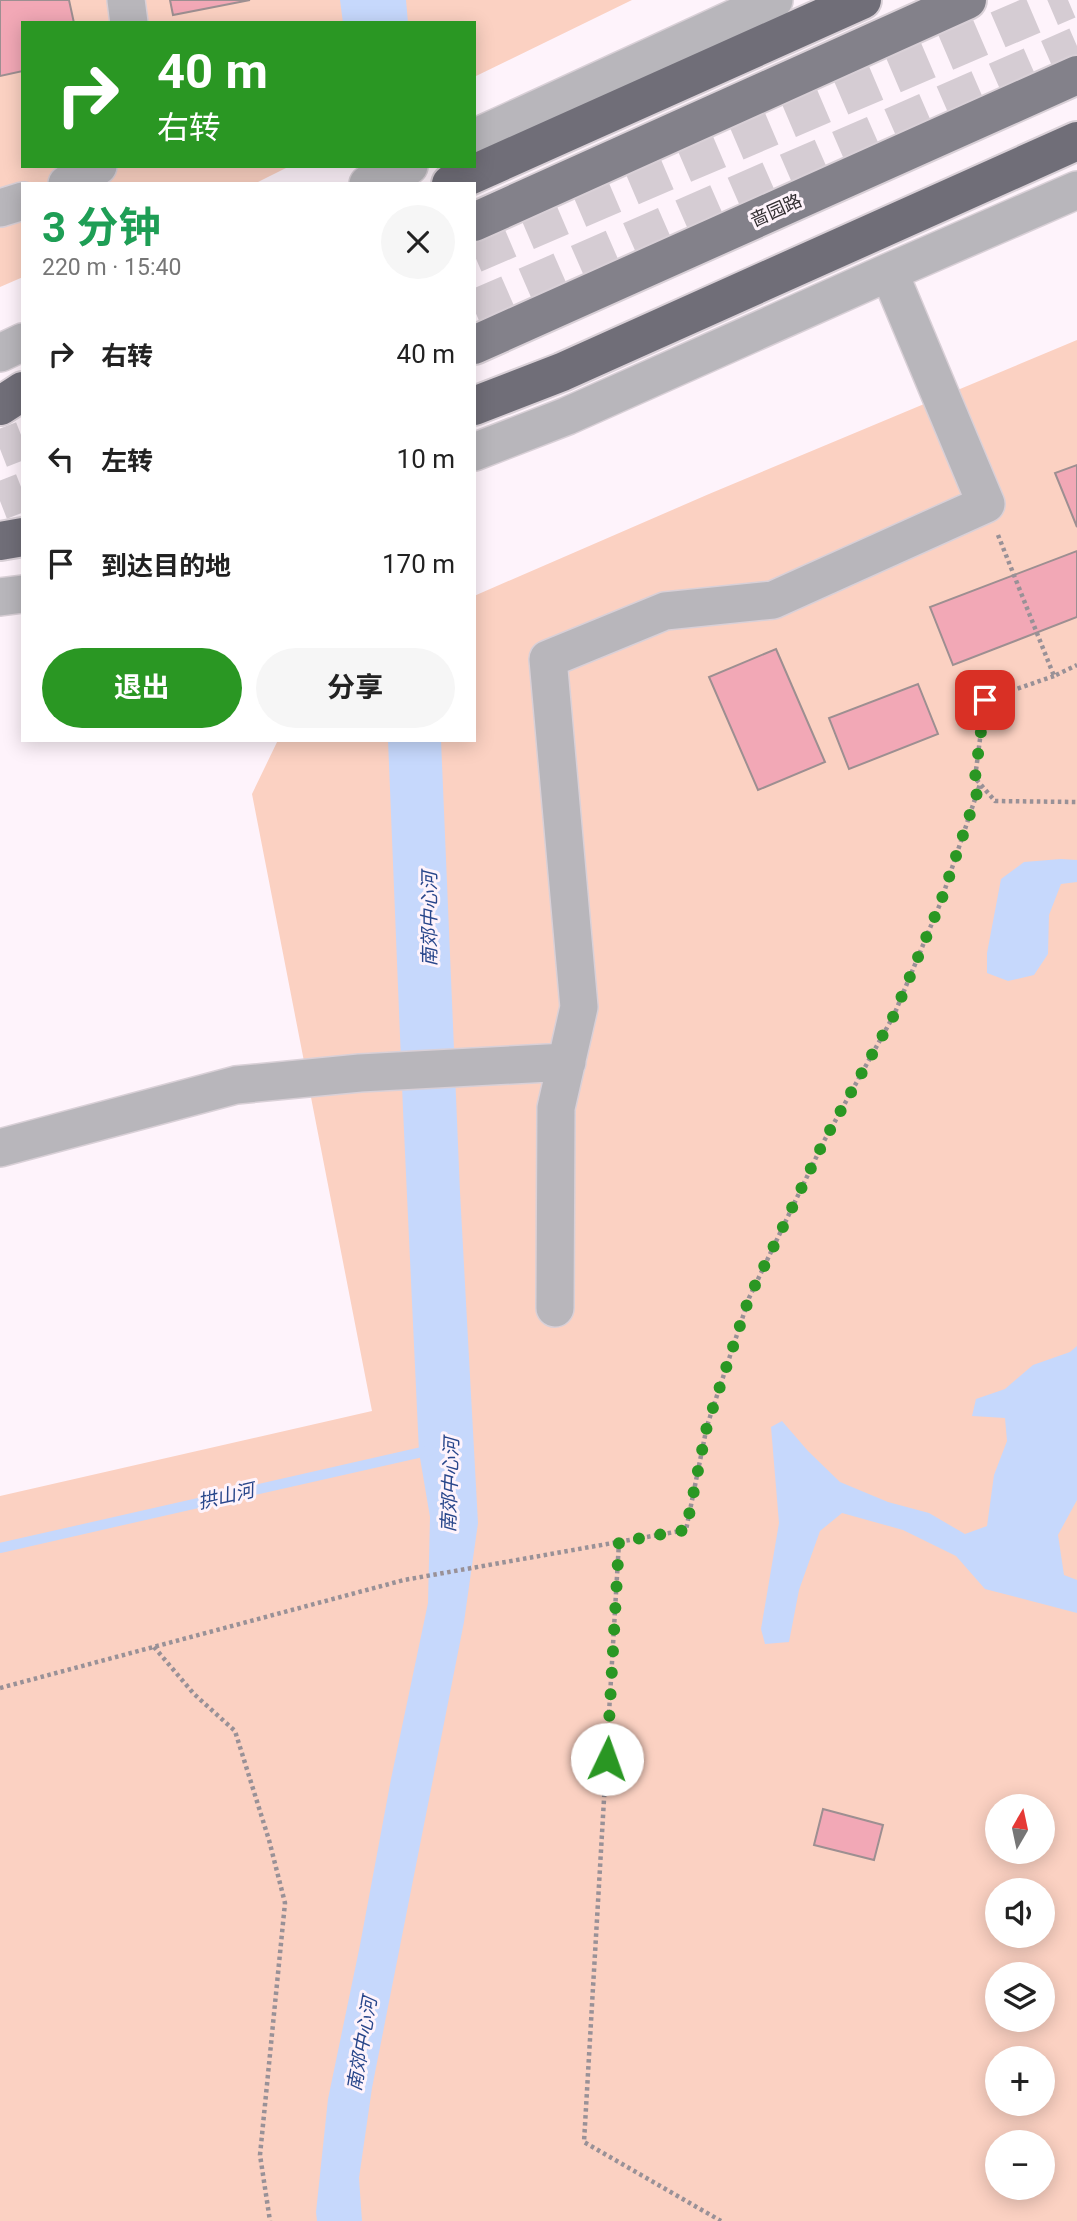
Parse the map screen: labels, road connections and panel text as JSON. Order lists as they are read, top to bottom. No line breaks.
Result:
{"streets":{"main road":["啬园路"]},"water":["南郊中心河","拱山河"],"north":"top","page":{"turn":["40 m","右转"],"heading":["3 分钟","220 m · 15:40"],"list":[{"name":"右转","value":"40 m"},{"name":"左转","value":"10 m"},{"name":"到达目的地","value":"170 m"}],"buttons":["退出","分享"],"map_buttons":["+","−"]}}
